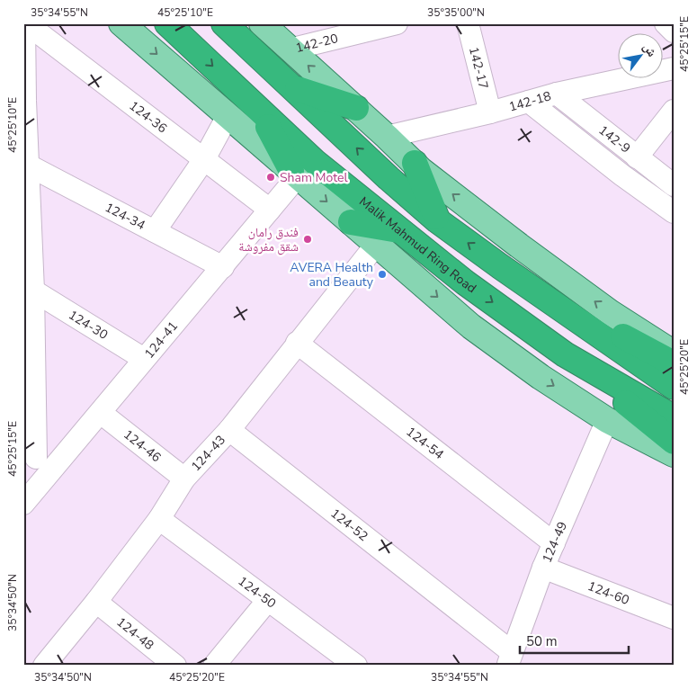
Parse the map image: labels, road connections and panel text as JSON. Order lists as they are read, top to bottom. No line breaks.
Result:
{"streets":{"highway":["Malik Mahmud Ring Road"],"street":["142-20","142-17","142-18","124-36","142-9","124-34","124-30","124-41","124-54","124-46","124-43","124-52","124-49","124-50","124-60","124-48"]},"crossings":[["142-17","142-18"],["142-18","142-9"],["124-36","124-41"],["124-34","124-41"],["124-30","124-41"],["124-41","124-46"],["124-54","124-43"],["124-54","124-49"],["124-46","124-43"],["124-43","124-52"],["124-43","124-50"],["124-43","124-48"],["124-52","124-49"],["124-49","124-60"]],"places":["Sham Motel","فندق رامان شقق مفروشة","AVERA Health and Beauty"],"scale_bar":"50 m","north":"top right","coordinates":["35°34'55\"N","45°25'10\"E","35°35'00\"N","45°25'15\"E","45°25'20\"E","35°34'50\"N"]}
